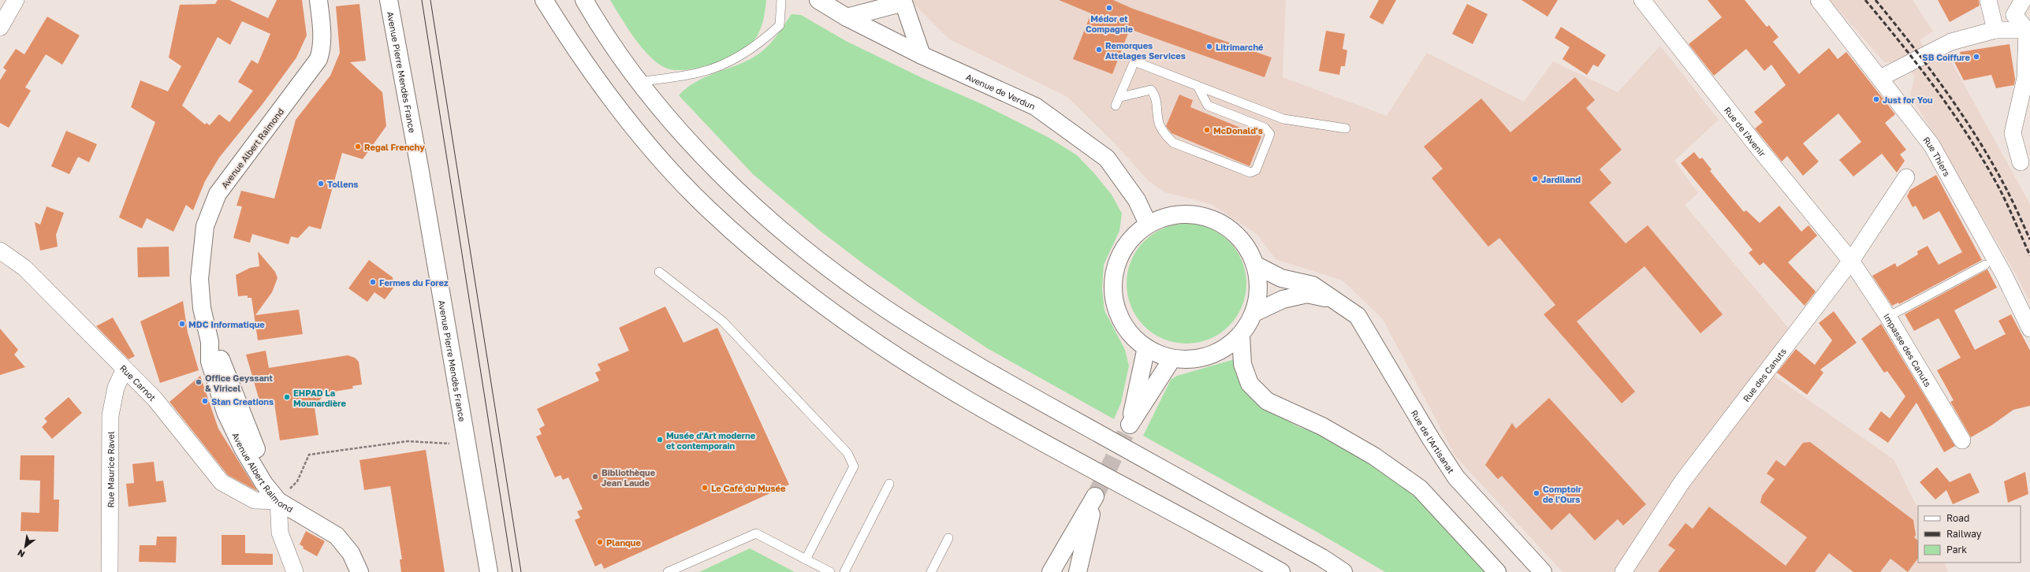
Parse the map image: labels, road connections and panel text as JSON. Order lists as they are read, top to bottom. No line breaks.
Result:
{"streets":{"main road":["Avenue Pierre Mendès France","Avenue de Verdun","Avenue Albert Raimond","Rue de l'Artisanat"],"street":["Rue de l'Avenir","Rue Thiers","Impasse des Canuts","Rue des Canuts","Rue Carnot","Rue Maurice Ravel"]},"crossings":[["Rue de l'Avenir","Impasse des Canuts"],["Rue de l'Avenir","Rue des Canuts"],["Avenue Albert Raimond","Rue Carnot"],["Impasse des Canuts","Rue des Canuts"],["Rue Carnot","Rue Maurice Ravel"]],"places":["Médor et Compagnie","Litrimarché","Remorques Attelages Services","SB Coiffure","Just for You","McDonald's","Regal Frenchy","Jardiland","Tollens","Fermes du Forez","MDC Informatique","Office Geyssant & Viricel","EHPAD La Mounardière","Stan Creations","Musée d'Art moderne et contemporain","Bibliothèque Jean Laude","Le Café du Musée","Comptoir de l'Ours","Planque"],"legend":["Road","Railway","Park"],"north":"bottom left"}
